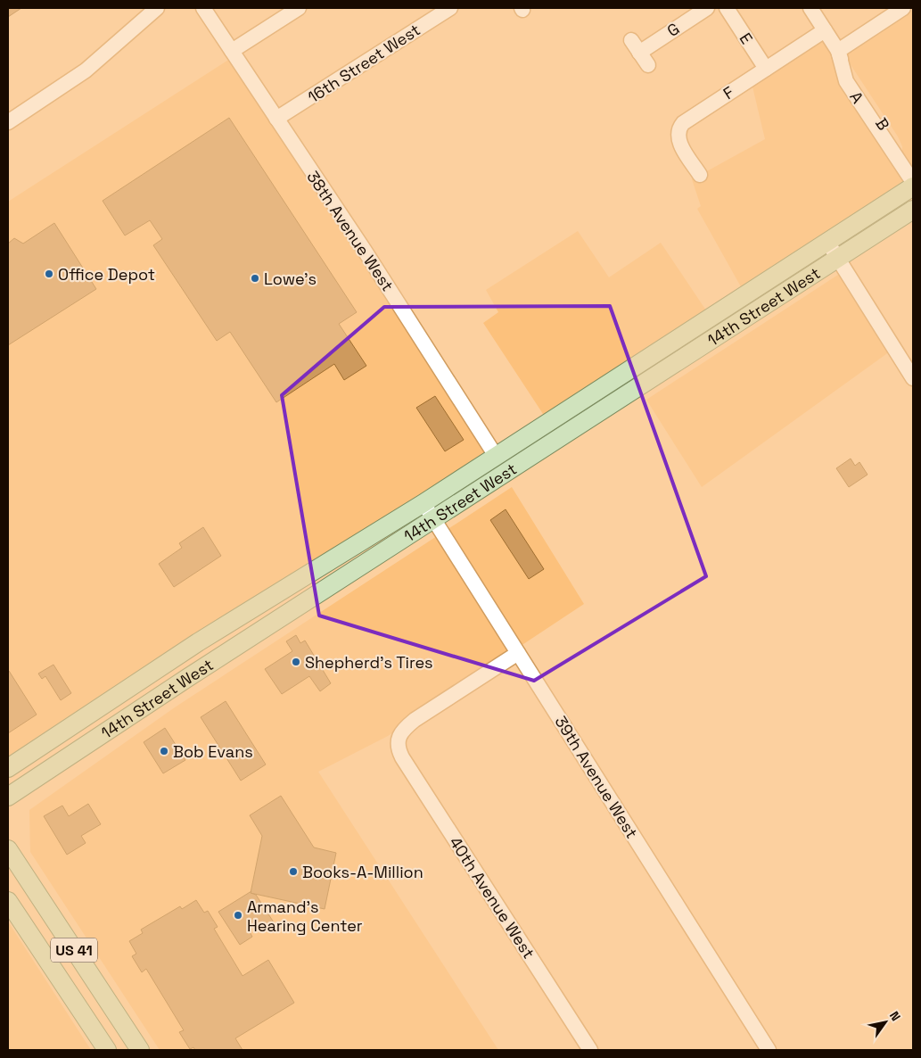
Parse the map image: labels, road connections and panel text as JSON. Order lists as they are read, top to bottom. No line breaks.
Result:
{"streets":{"main road":["14th Street West","US 41"],"street":["G","E","16th Street West","F","A","38th Avenue West","39th Avenue West","40th Avenue West"]},"crossings":[["E","F"],["16th Street West","38th Avenue West"],["F","A"],["38th Avenue West","14th Street West"],["14th Street West","39th Avenue West"],["39th Avenue West","40th Avenue West"]],"places":["Office Depot","Lowe's","Shepherd's Tires","Bob Evans","Books-A-Million","Armand's Hearing Center"],"north":"top right"}
